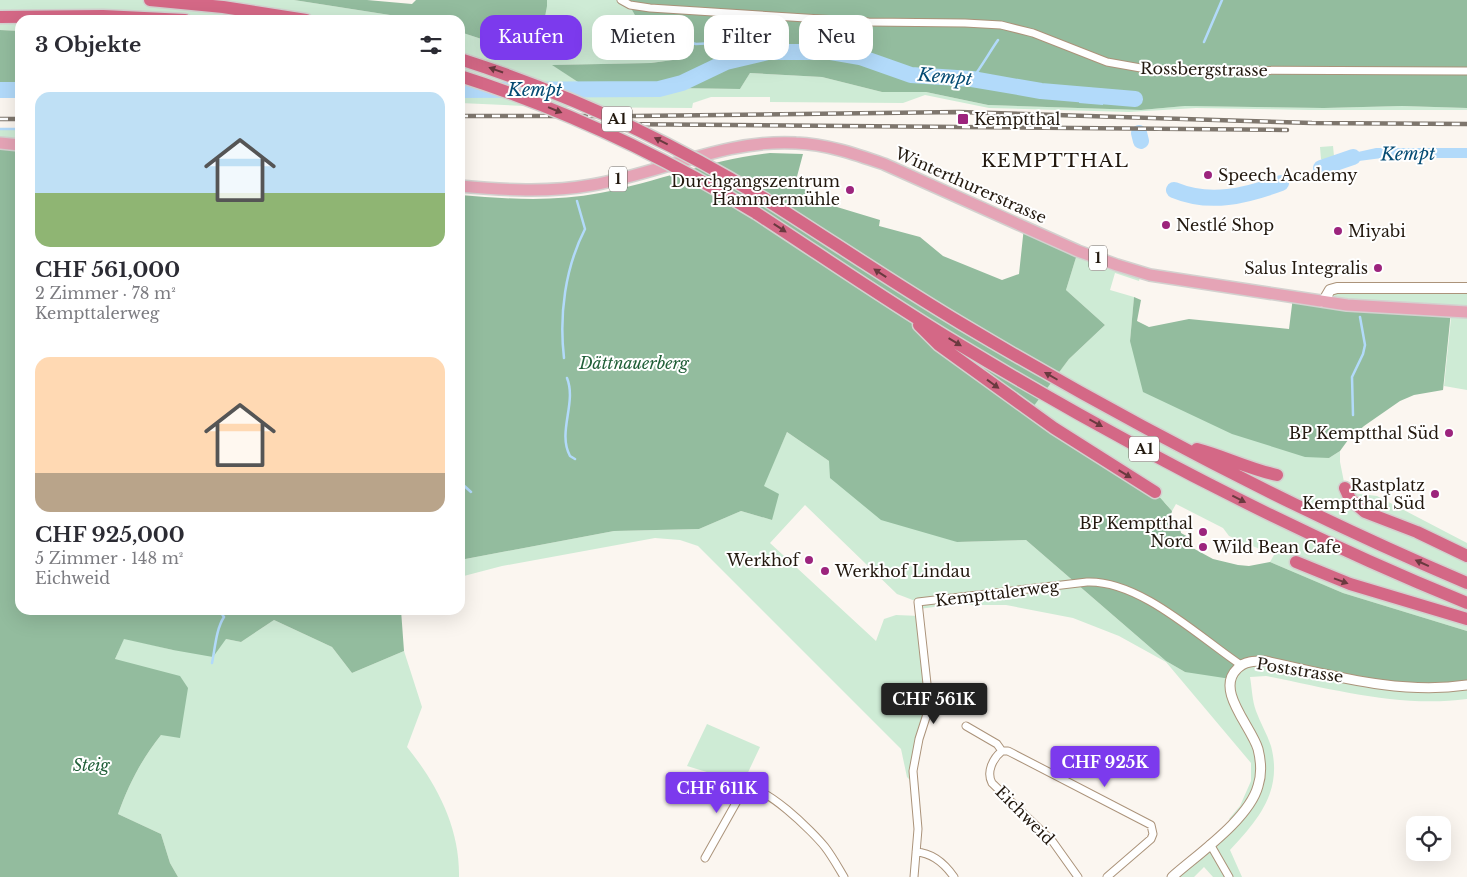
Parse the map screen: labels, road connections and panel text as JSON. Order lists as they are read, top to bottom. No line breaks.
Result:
{"streets":{"highway":["A1"],"main road":["1","Winterthurerstrasse"],"street":["Rossbergstrasse","Kempttalerweg","Poststrasse","Eichweid"]},"crossings":[["Kempttalerweg","Poststrasse"]],"districts":["KEMPTTHAL"],"water":["Kempt"],"parks":["Dättnauerberg","Steig"],"places":{"transit":["Kemptthal"],"other":["Speech Academy","Durchgangszentrum Hammermühle","Nestlé Shop","Miyabi","Salus Integralis","BP Kemptthal Süd","Rastplatz Kemptthal Süd","BP Kemptthal Nord","Wild Bean Cafe","Werkhof","Werkhof Lindau"]},"page":{"chip":["Kaufen","Mieten","Filter","Neu"],"heading":"3 Objekte","list":[{"name":"CHF 561,000","note":"2 Zimmer · 78 m² · Kempttalerweg"},{"name":"CHF 925,000","note":"5 Zimmer · 148 m² · Eichweid"}],"price":["CHF 561K","CHF 925K","CHF 611K"]}}
